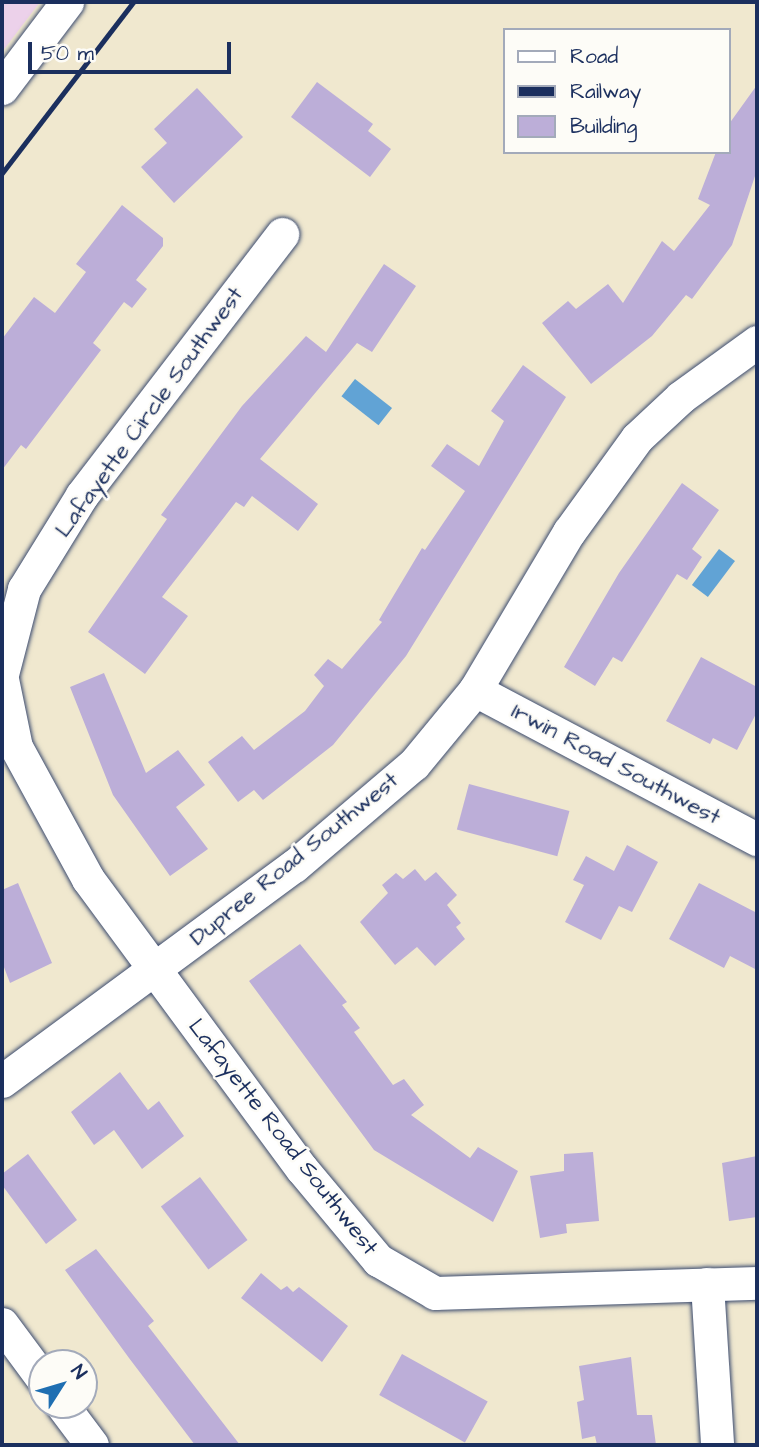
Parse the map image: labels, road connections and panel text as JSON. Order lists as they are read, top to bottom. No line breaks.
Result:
{"streets":{"street":["Lafayette Circle Southwest","Irwin Road Southwest","Dupree Road Southwest","Lafayette Road Southwest"]},"crossings":[["Lafayette Circle Southwest","Lafayette Road Southwest"],["Irwin Road Southwest","Dupree Road Southwest"],["Dupree Road Southwest","Lafayette Road Southwest"]],"legend":["Road","Railway","Building"],"scale_bar":"50 m","north":"top right"}
